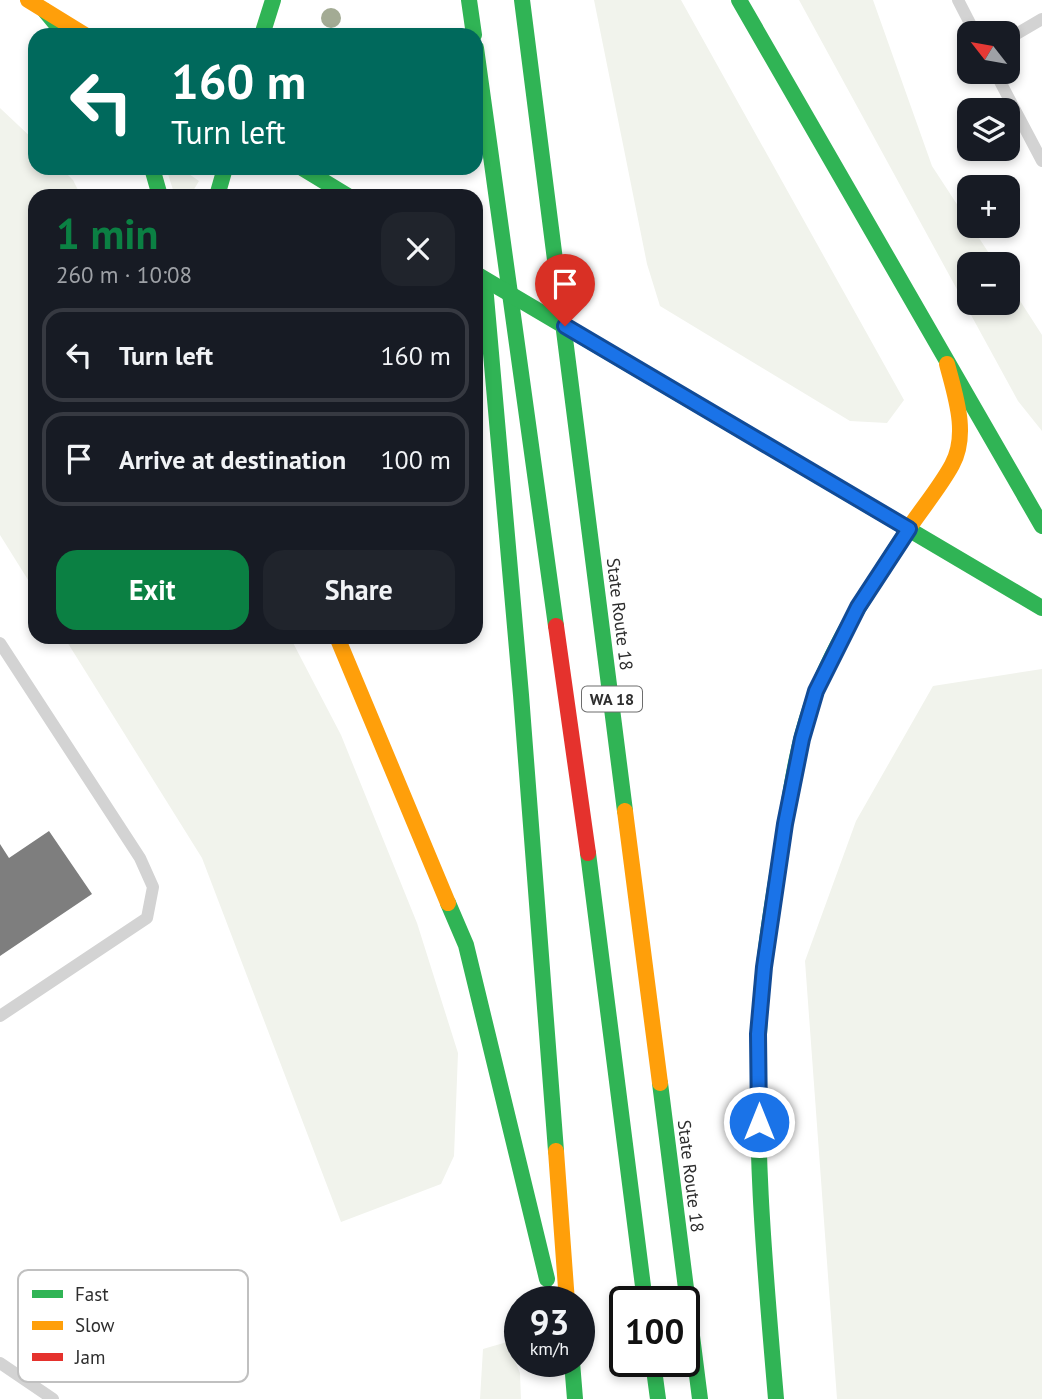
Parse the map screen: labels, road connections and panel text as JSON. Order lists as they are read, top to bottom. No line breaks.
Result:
{"streets":{"main road":["State Route 18","WA 18"]},"legend":["Fast","Slow","Jam"],"north":"top left","page":{"map_buttons":["+","−"],"turn":["160 m","Turn left"],"heading":["1 min","260 m · 10:08"],"list":[{"name":"Turn left","value":"160 m"},{"name":"Arrive at destination","value":"100 m"}],"buttons":["Exit","Share"],"speed":"93 km/h","limit":"100"}}
